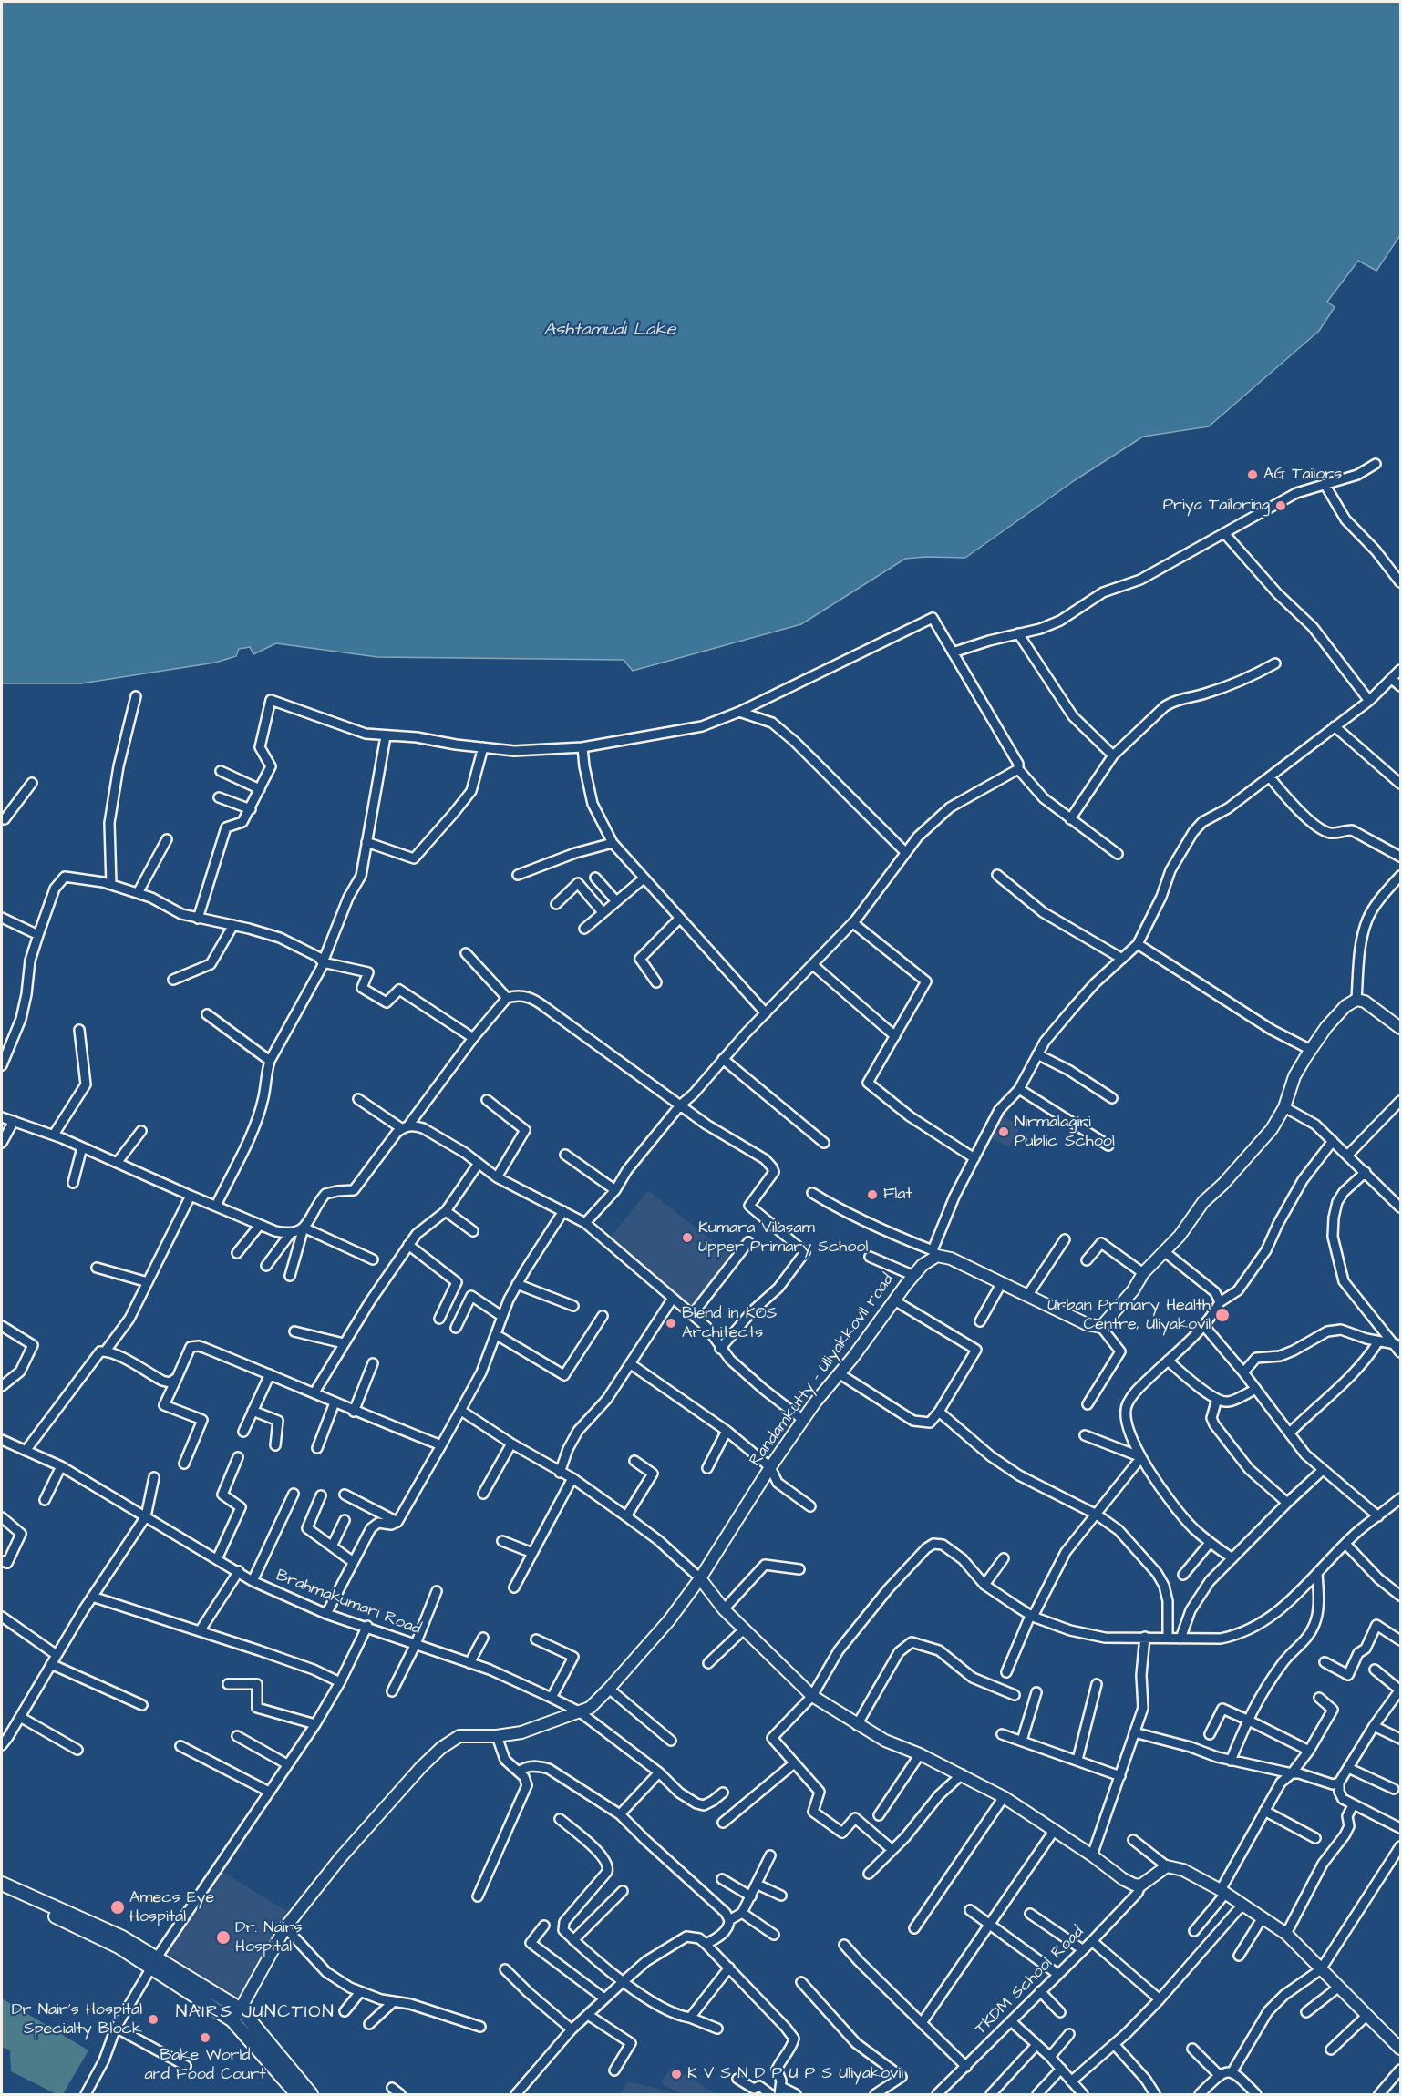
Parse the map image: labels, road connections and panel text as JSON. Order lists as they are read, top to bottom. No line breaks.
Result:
{"streets":{"street":["Randamkutty - Uliyakkovil road","Brahmakumari Road","TKDM School Road"]},"crossings":[["Randamkutty - Uliyakkovil road","Brahmakumari Road"]],"districts":["NAIRS JUNCTION"],"water":["Ashtamudi Lake"],"places":["AG Tailors","Priya Tailoring","Nirmalagiri Public School","Flat","Kumara Vilasam Upper Primary School","Urban Primary Health Centre, Uliyakovil","Blend in KOS Architects","Amecs Eye Hospital","Dr. Nairs Hospital","Dr Nair's Hospital Specialty Block","Bake World and Food Court","K V S N D P U P S Uliyakovil"]}
